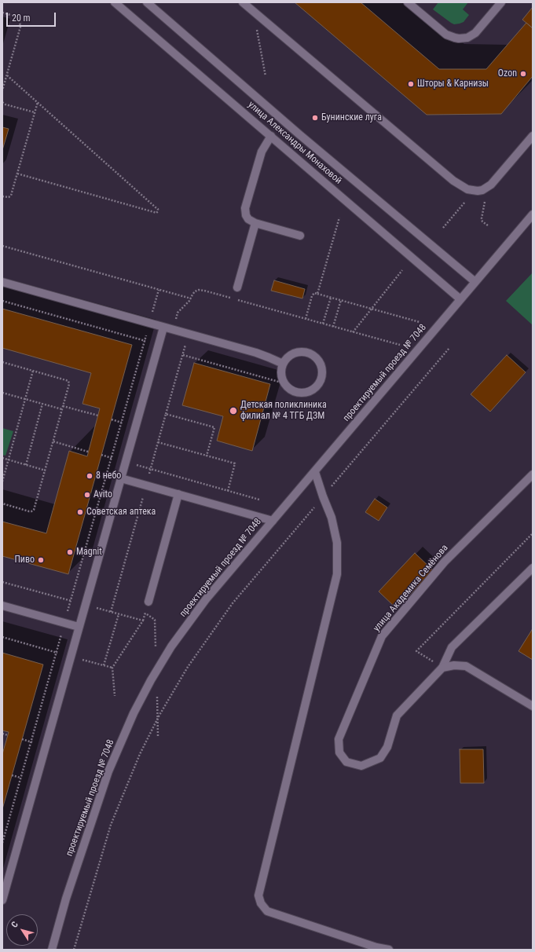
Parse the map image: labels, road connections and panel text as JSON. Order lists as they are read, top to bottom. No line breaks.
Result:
{"streets":{"main road":["улица Александры Монаховой","проектируемый проезд № 7048","улица Академика Семёнова"]},"crossings":[["улица Александры Монаховой","проектируемый проезд № 7048"]],"places":["Ozon","Шторы & Карнизы","Бунинские луга","Детская поликлиника филиал № 4 ТГБ ДЗМ","8 небо","Avito","Советская аптека","Magnit","Пиво"],"scale_bar":"20 m","north":"top left"}
